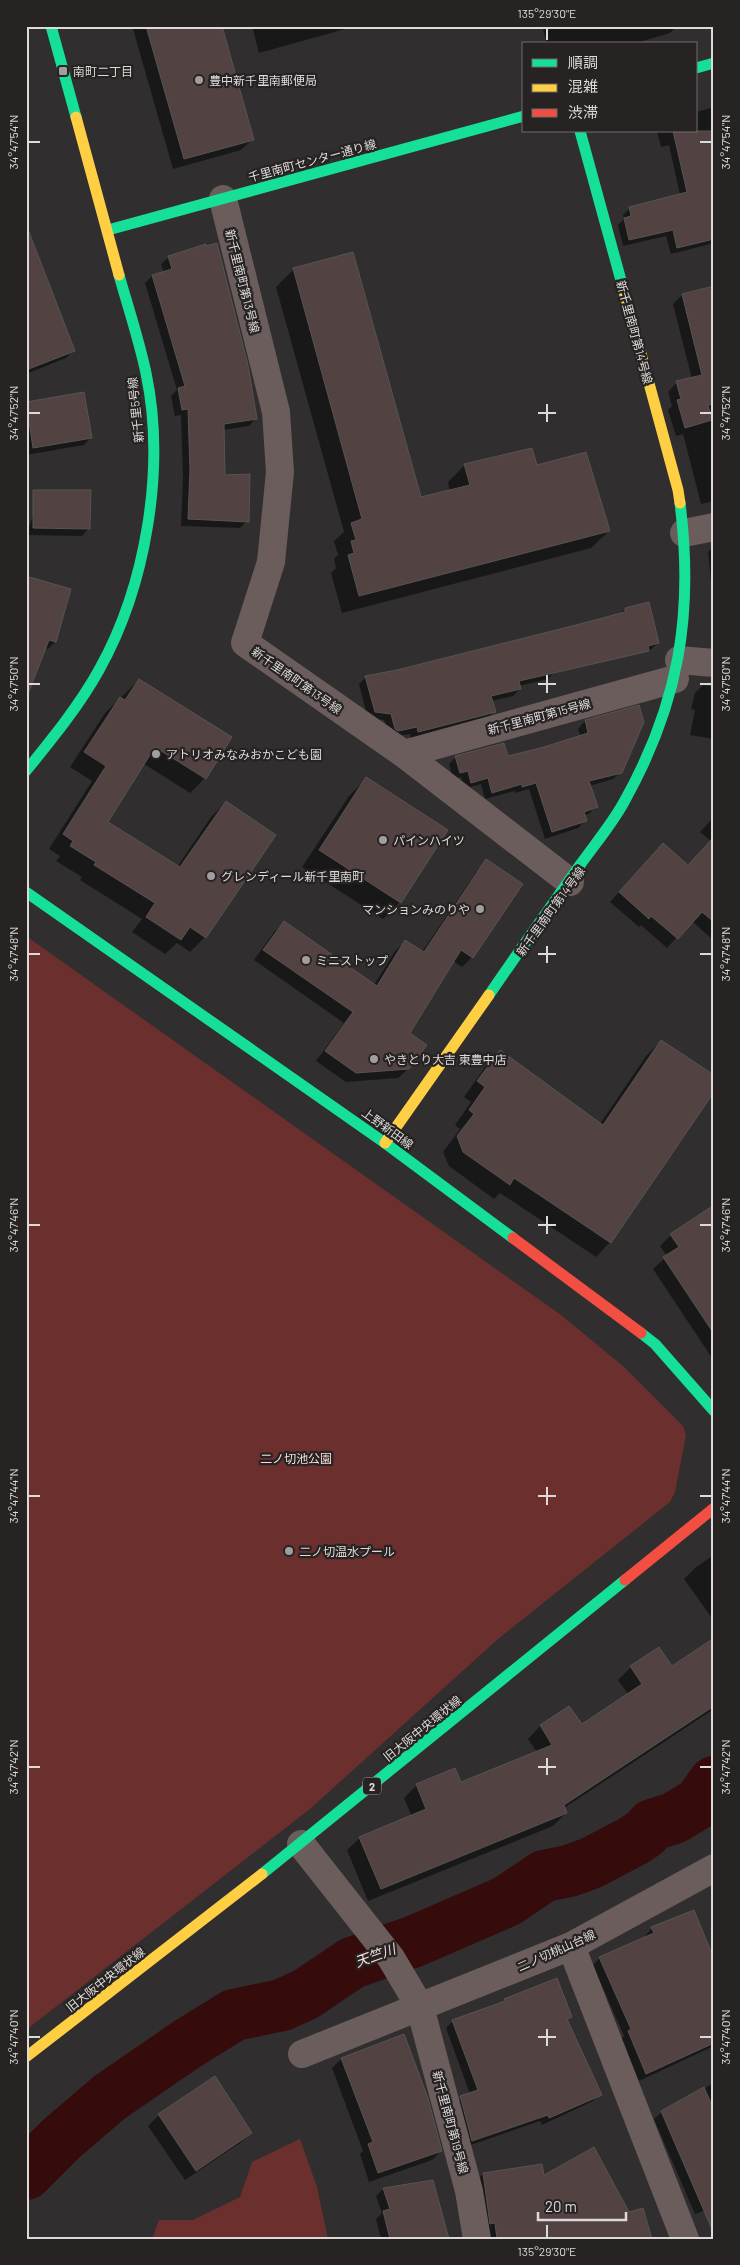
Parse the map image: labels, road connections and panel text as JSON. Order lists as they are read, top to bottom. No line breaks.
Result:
{"streets":{"street":["千里南町センター通り線","新千里南町第13号線","新千里南町第14号線","新千里5号線","新千里南町第15号線","上野新田線","旧大阪中央環状線","2","二ノ切桃山台線","新千里南町第19号線"]},"crossings":[["千里南町センター通り線","新千里南町第13号線"],["千里南町センター通り線","新千里5号線"],["新千里南町第13号線","新千里南町第14号線"],["新千里南町第13号線","新千里南町第15号線"],["新千里南町第14号線","新千里南町第15号線"],["新千里南町第14号線","上野新田線"],["二ノ切桃山台線","新千里南町第19号線"]],"water":["天竺川"],"parks":["二ノ切池公園"],"places":{"transit":["南町二丁目"],"other":["豊中新千里南郵便局","アトリオみなみおかこども園","パインハイツ","グレンディール新千里南町","マンションみのりや","ミニストップ","やきとり大吉 東豊中店","二ノ切温水プール"]},"legend":["順調","混雑","渋滞"],"scale_bar":"20 m","coordinates":["135°29'30\"E","34°47'54\"N","34°47'52\"N","34°47'50\"N","34°47'48\"N","34°47'46\"N","34°47'44\"N","34°47'42\"N","34°47'40\"N"]}
